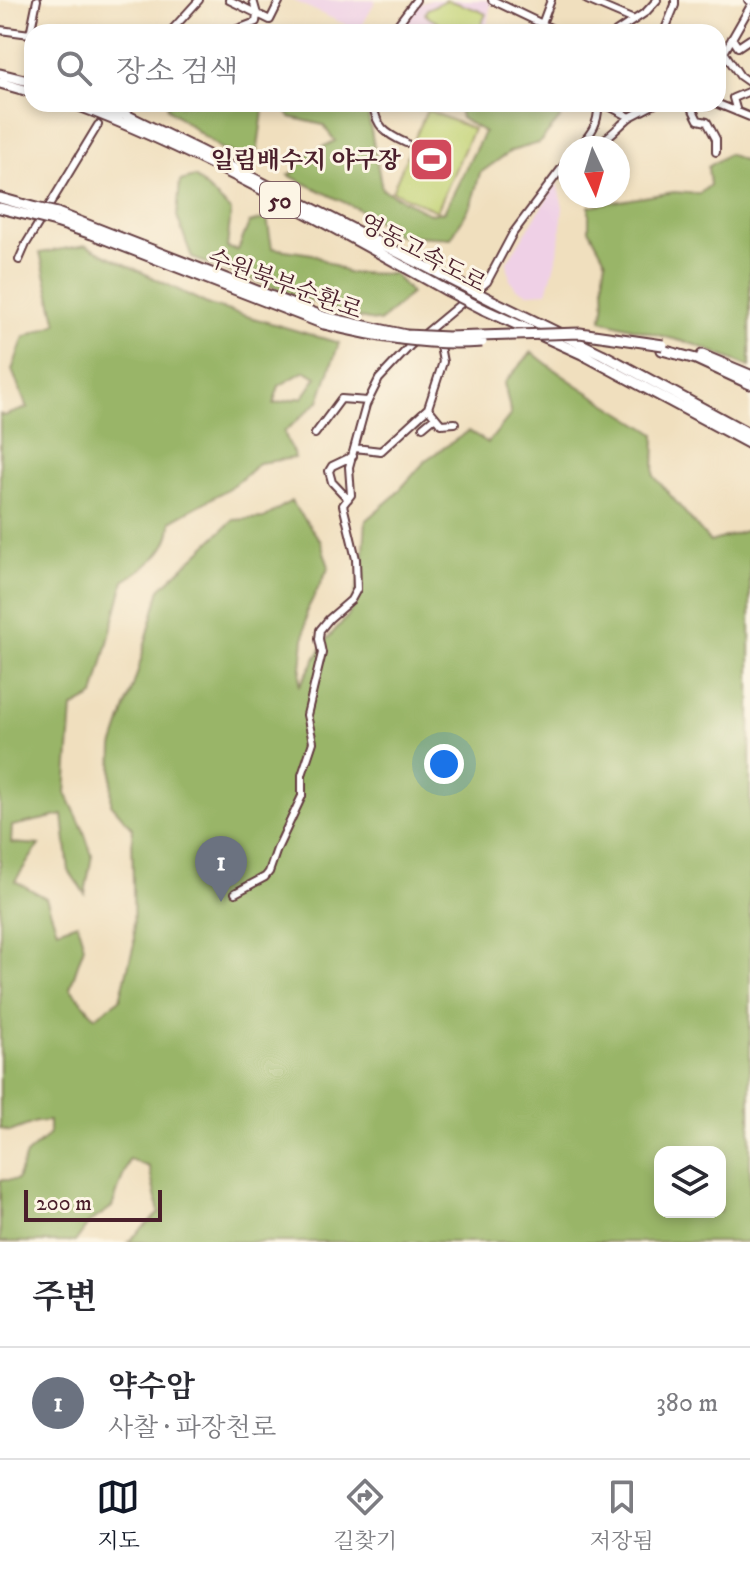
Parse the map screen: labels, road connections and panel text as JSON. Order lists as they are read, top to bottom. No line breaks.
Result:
{"streets":{"highway":["50","영동고속도로","수원북부순환로"]},"places":{"sports":["일림배수지 야구장"]},"scale_bar":"200 m","north":"bottom","page":{"search":"장소 검색","pins":"1","scale":"200 m","heading":"주변","list":[{"mark":"1","name":"약수암","note":"사찰 · 파장천로","value":"380 m"}],"nav":["지도","길찾기","저장됨"]}}
